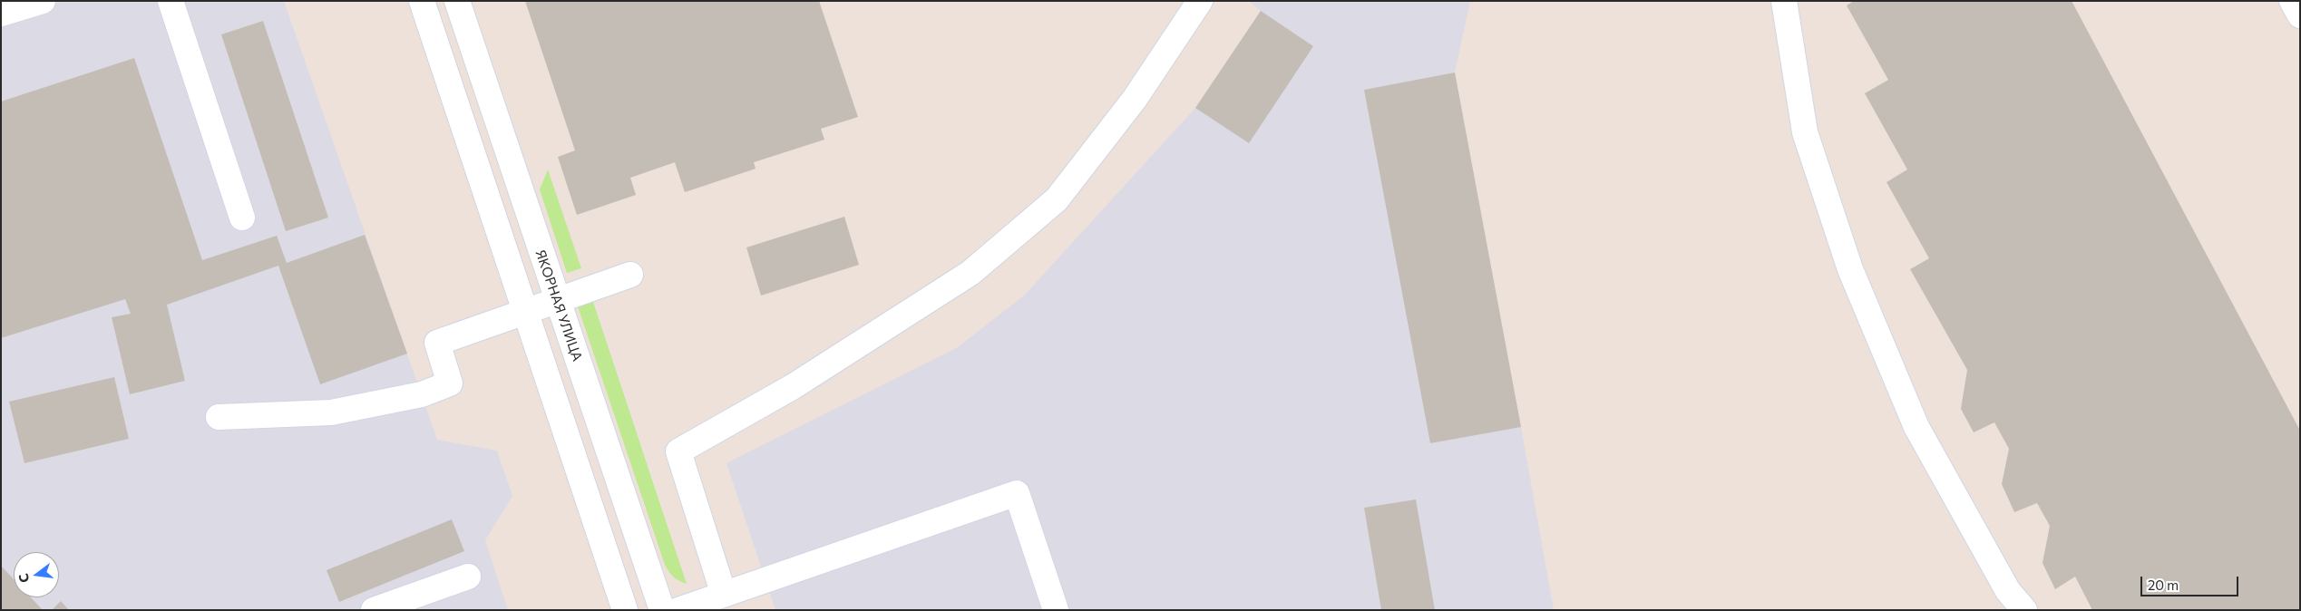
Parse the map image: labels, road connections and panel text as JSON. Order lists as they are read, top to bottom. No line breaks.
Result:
{"streets":{"street":["ЯКОРНАЯ УЛИЦА"]},"scale_bar":"20 m","north":"left"}
